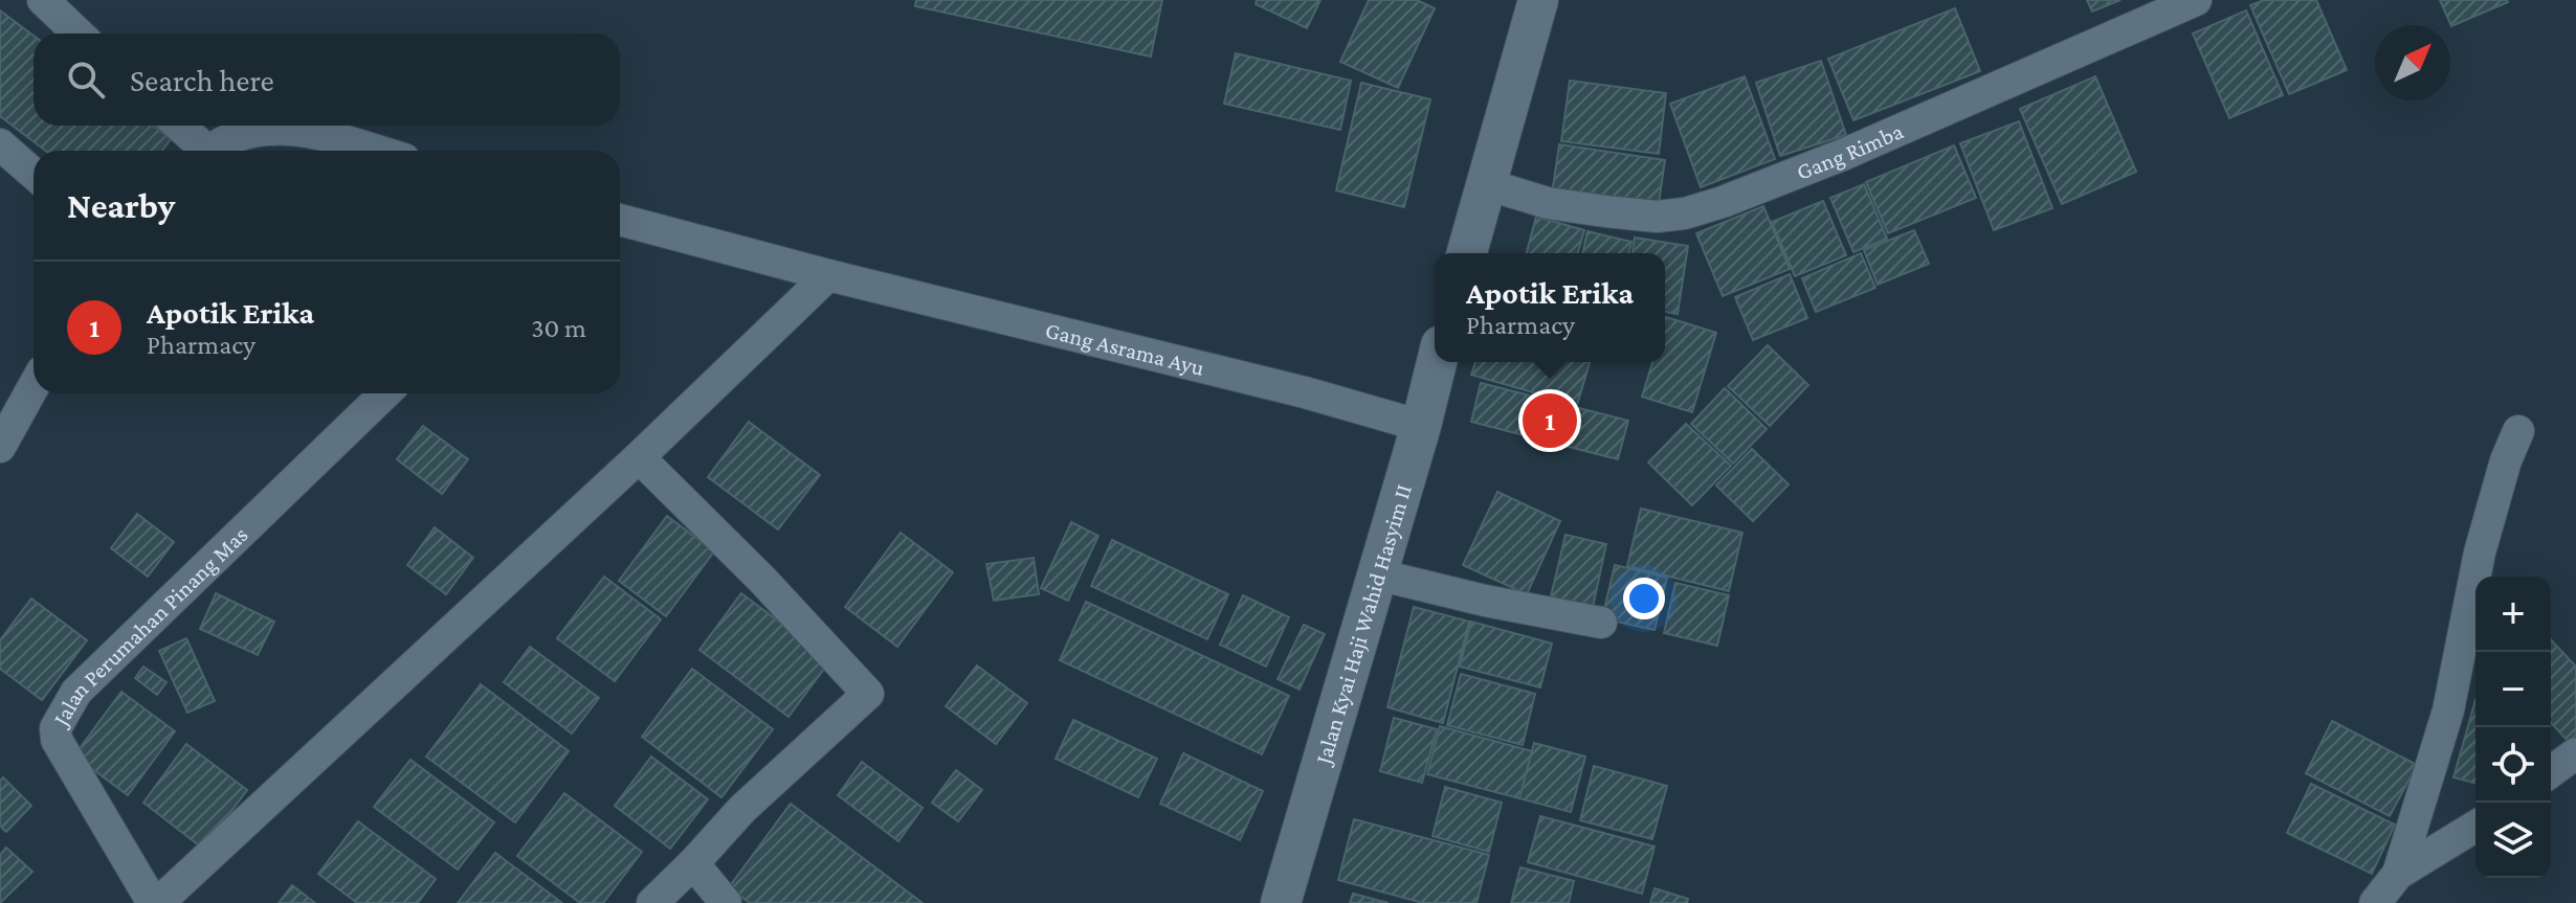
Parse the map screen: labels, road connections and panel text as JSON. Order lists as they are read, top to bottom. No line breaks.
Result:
{"streets":{"street":["Gang Rimba","Gang Asrama Ayu","Jalan Kyai Haji Wahid Hasyim II","Jalan Perumahan Pinang Mas"]},"crossings":[["Gang Asrama Ayu","Jalan Kyai Haji Wahid Hasyim II"]],"north":"top right","page":{"search":"Search here","heading":"Nearby","popup":["Apotik Erika","Pharmacy"],"list":[{"mark":"1","name":"Apotik Erika","note":"Pharmacy","value":"30 m"}],"pins":"1","map_buttons":["+","−"]}}
